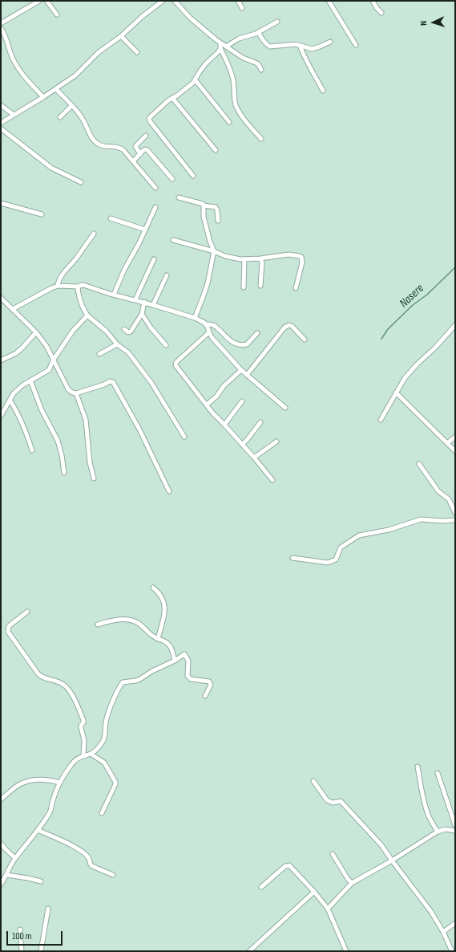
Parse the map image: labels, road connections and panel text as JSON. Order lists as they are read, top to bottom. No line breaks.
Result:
{"water":["Nasere"],"scale_bar":"100 m","north":"left"}
